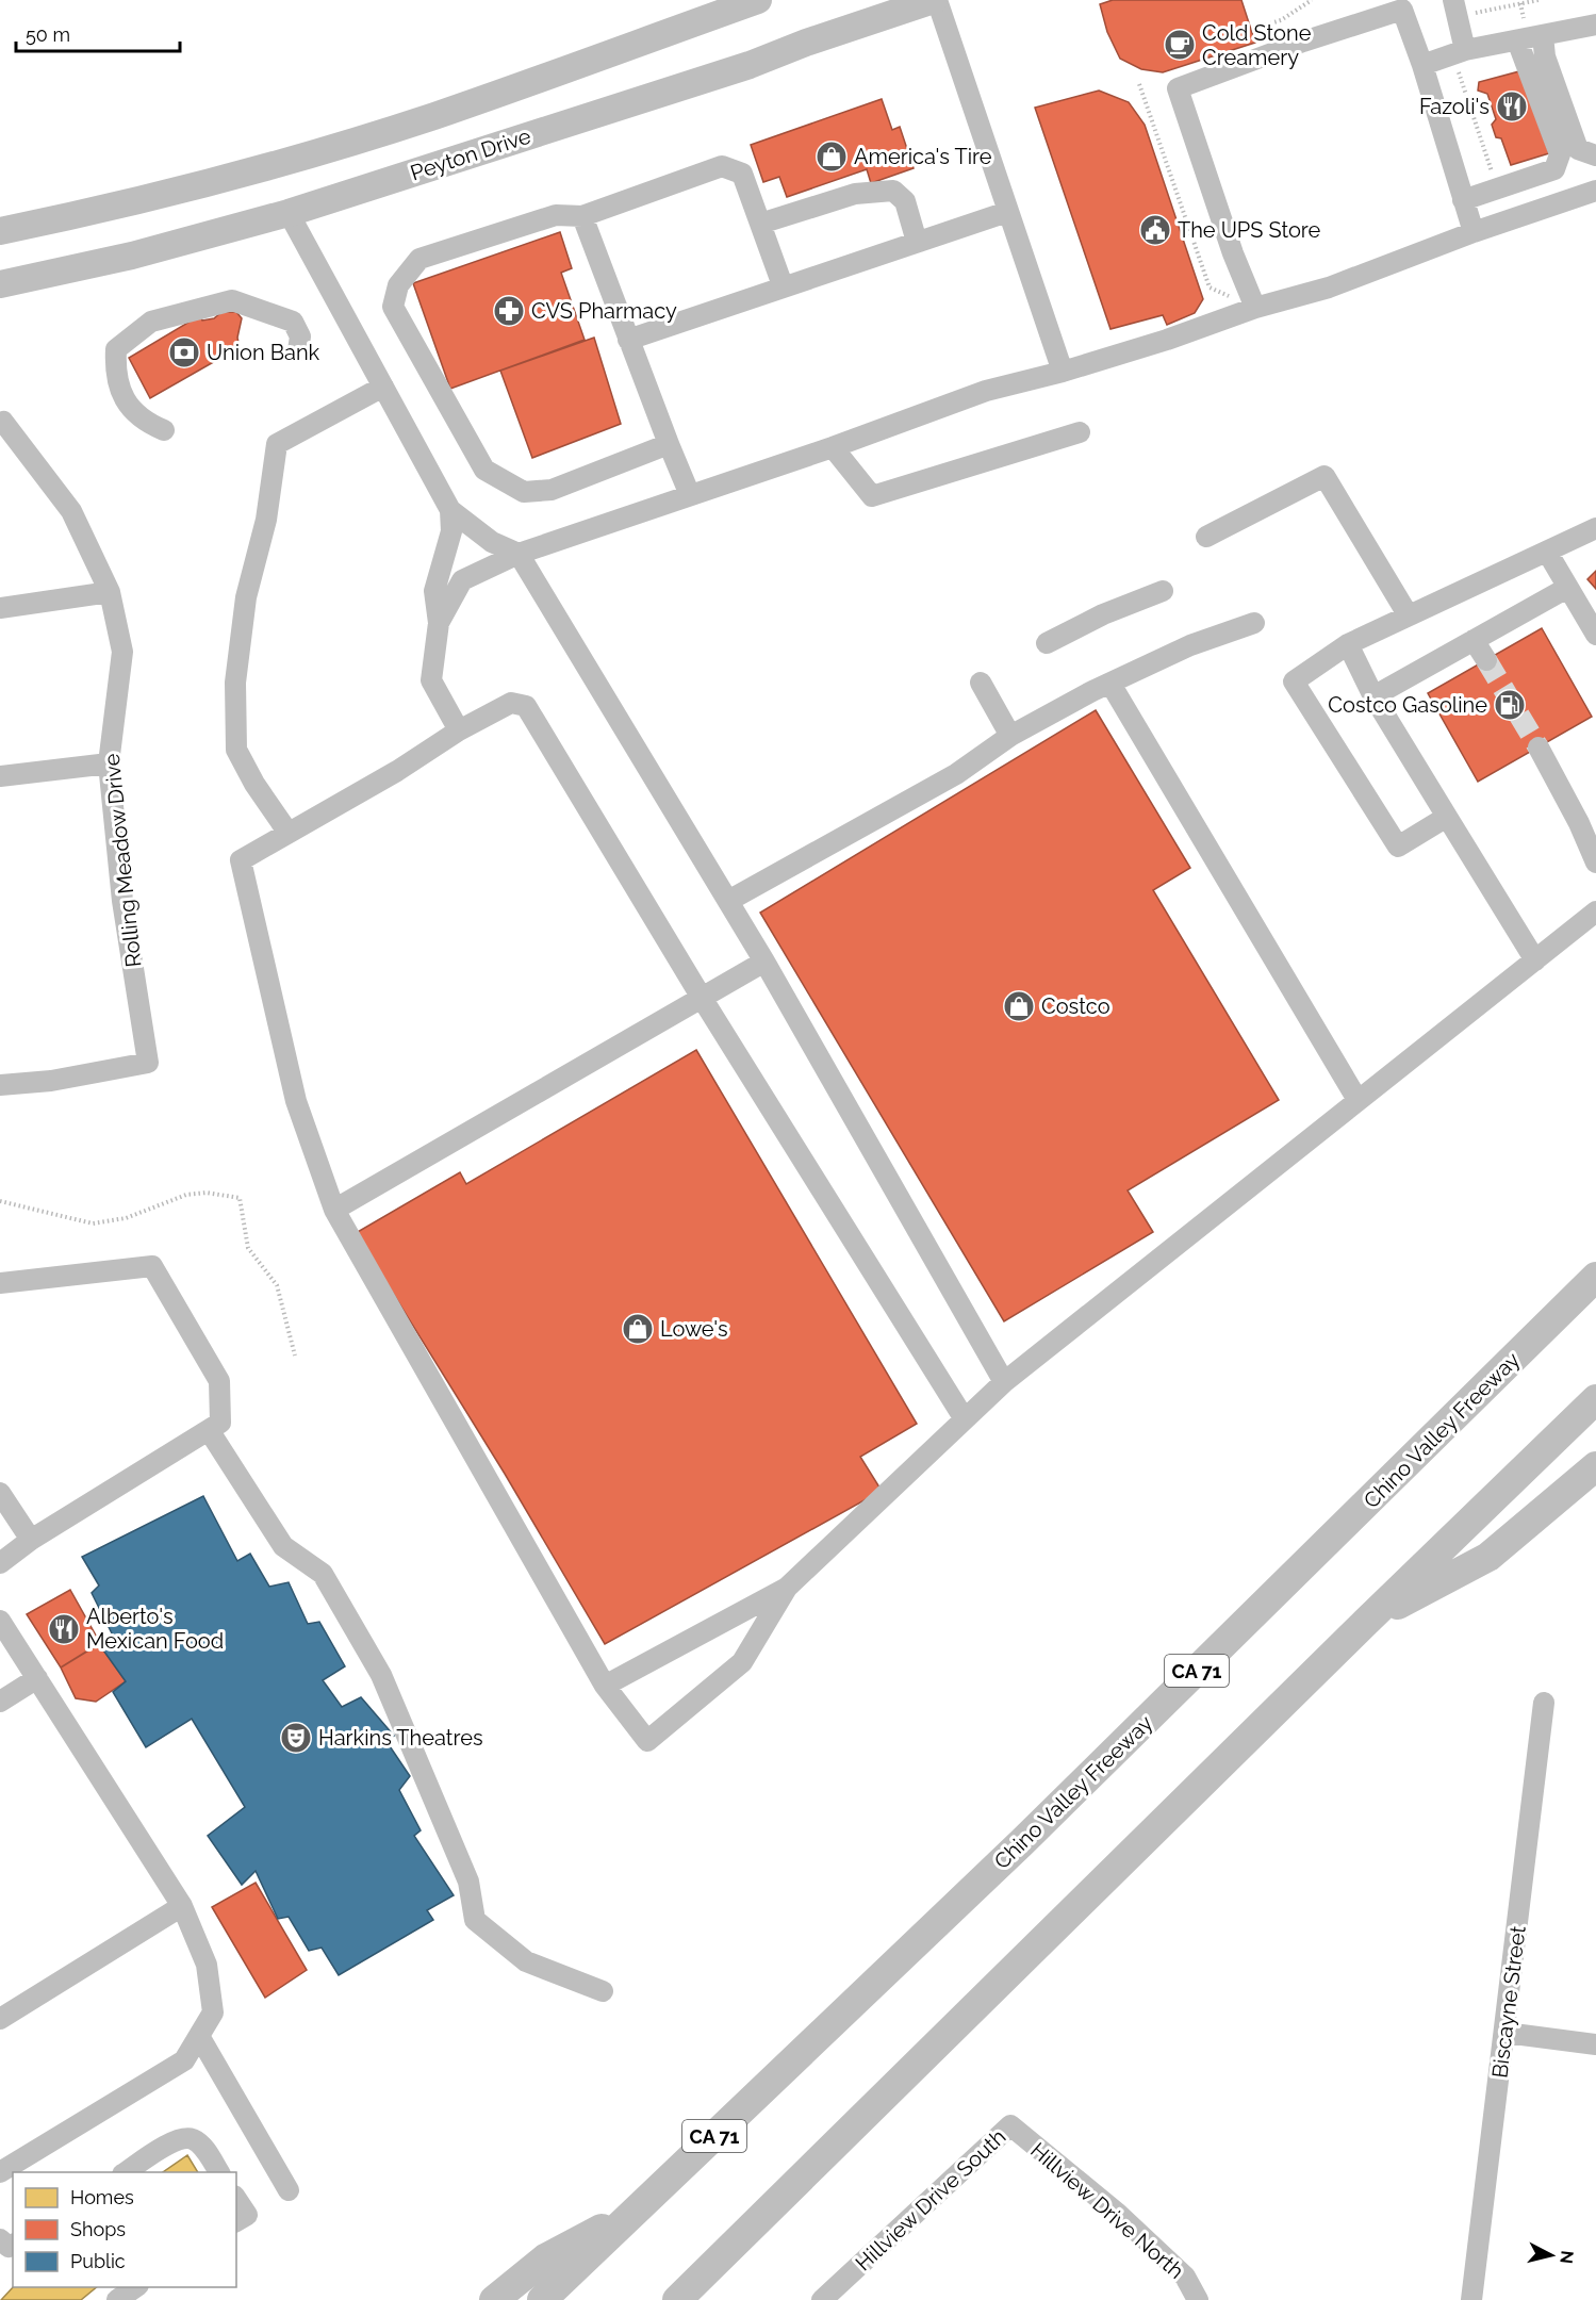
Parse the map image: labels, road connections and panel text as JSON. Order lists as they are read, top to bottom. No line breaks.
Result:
{"streets":{"highway":["Chino Valley Freeway","CA 71"],"main road":["Peyton Drive"],"street":["Rolling Meadow Drive","Biscayne Street","Hillview Drive South","Hillview Drive North"]},"crossings":[["Hillview Drive South","Hillview Drive North"]],"places":{"cafe":["Cold Stone Creamery"],"restaurant":["Fazoli's","Alberto's Mexican Food"],"shop":["America's Tire","Costco","Lowe's"],"public building":["The UPS Store"],"pharmacy":["CVS Pharmacy"],"bank":["Union Bank"],"fuel station":["Costco Gasoline"],"theatre":["Harkins Theatres"]},"legend":["Homes","Shops","Public"],"scale_bar":"50 m","north":"right"}
